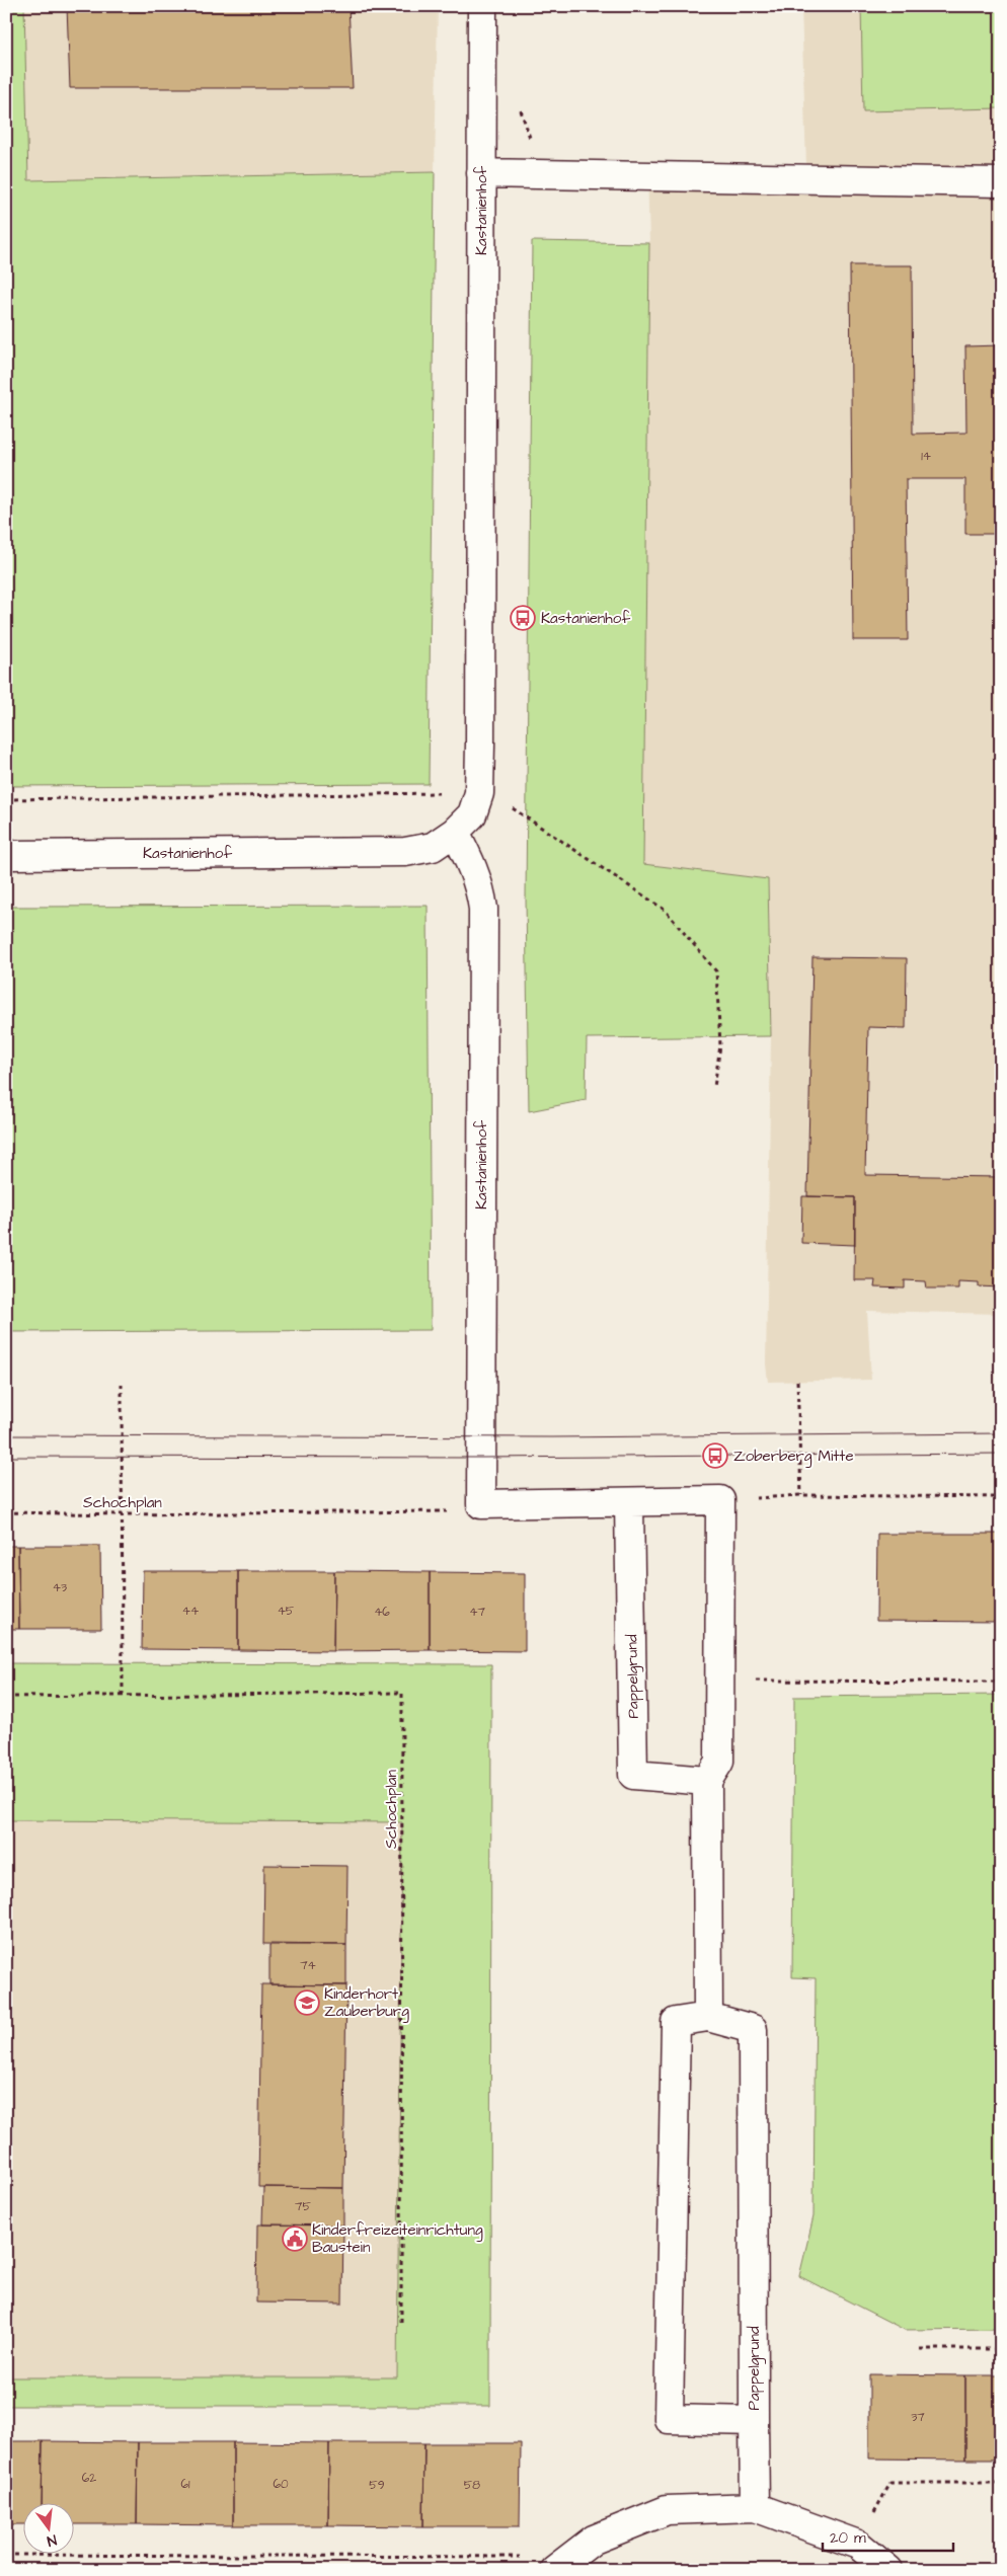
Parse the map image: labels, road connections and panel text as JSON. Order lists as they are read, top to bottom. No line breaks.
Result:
{"streets":{"street":["Kastanienhof","Pappelgrund"],"path":["Schochplan"]},"crossings":[["Kastanienhof","Schochplan"]],"places":{"bus stop":["Kastanienhof","Zoberberg Mitte"],"school or university":["Kinderhort Zauberburg"],"public building":["Kinderfreizeiteinrichtung Baustein"]},"house_numbers":["14","43","44","45","46","47","74","75","37","62","61","60","59","58"],"scale_bar":"20 m","north":"bottom"}
